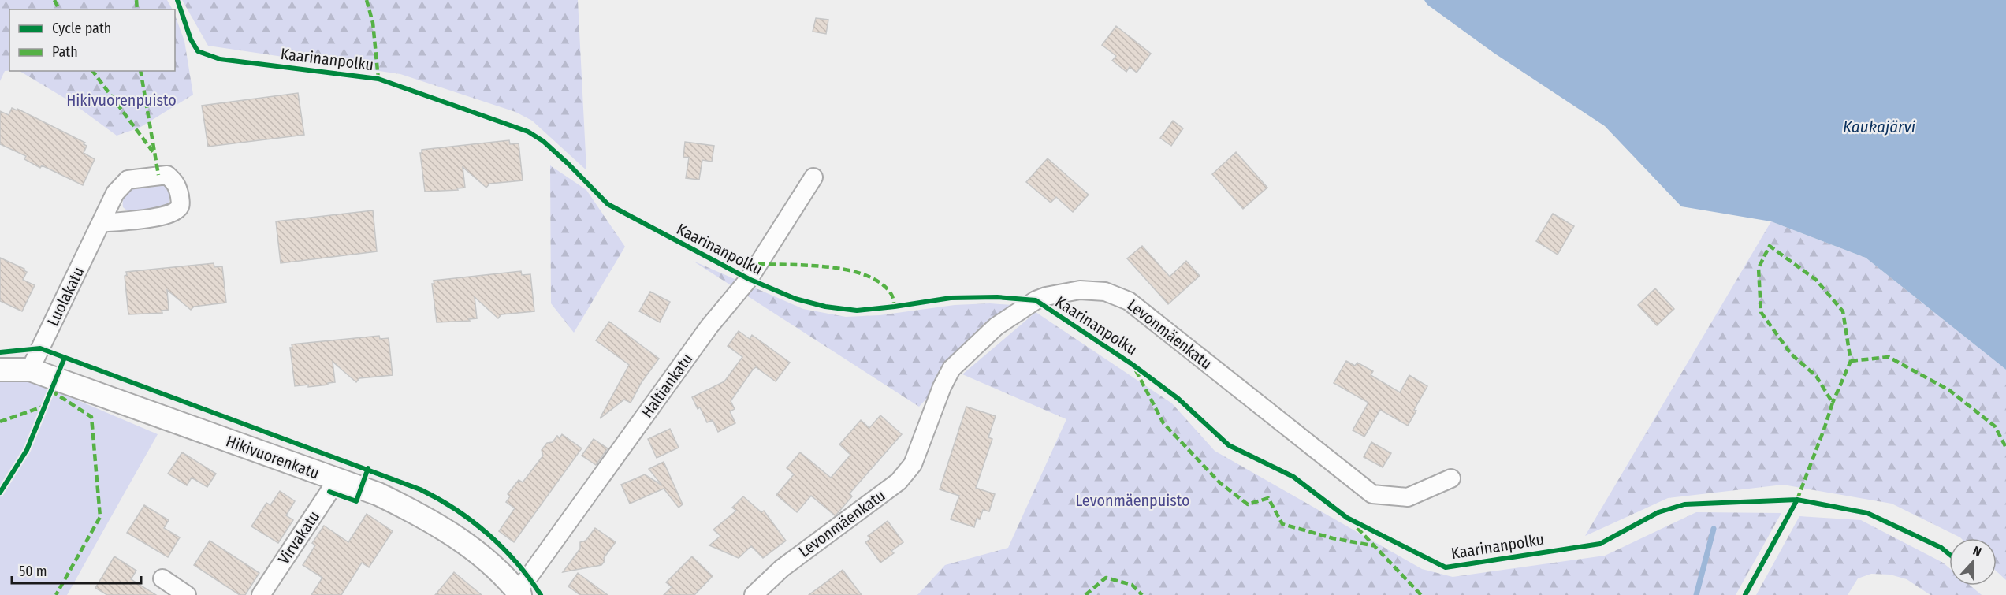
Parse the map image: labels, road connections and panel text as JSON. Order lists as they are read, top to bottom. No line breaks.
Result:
{"streets":{"street":["Luolakatu","Levonmäenkatu","Haltiankatu","Hikivuorenkatu","Virvakatu"],"cycle path":["Kaarinanpolku"]},"crossings":[["Luolakatu","Hikivuorenkatu"],["Haltiankatu","Hikivuorenkatu"],["Hikivuorenkatu","Virvakatu"]],"water":["Kaukajärvi"],"parks":["Hikivuorenpuisto","Levonmäenpuisto"],"legend":["Cycle path","Path"],"scale_bar":"50 m","north":"top"}
